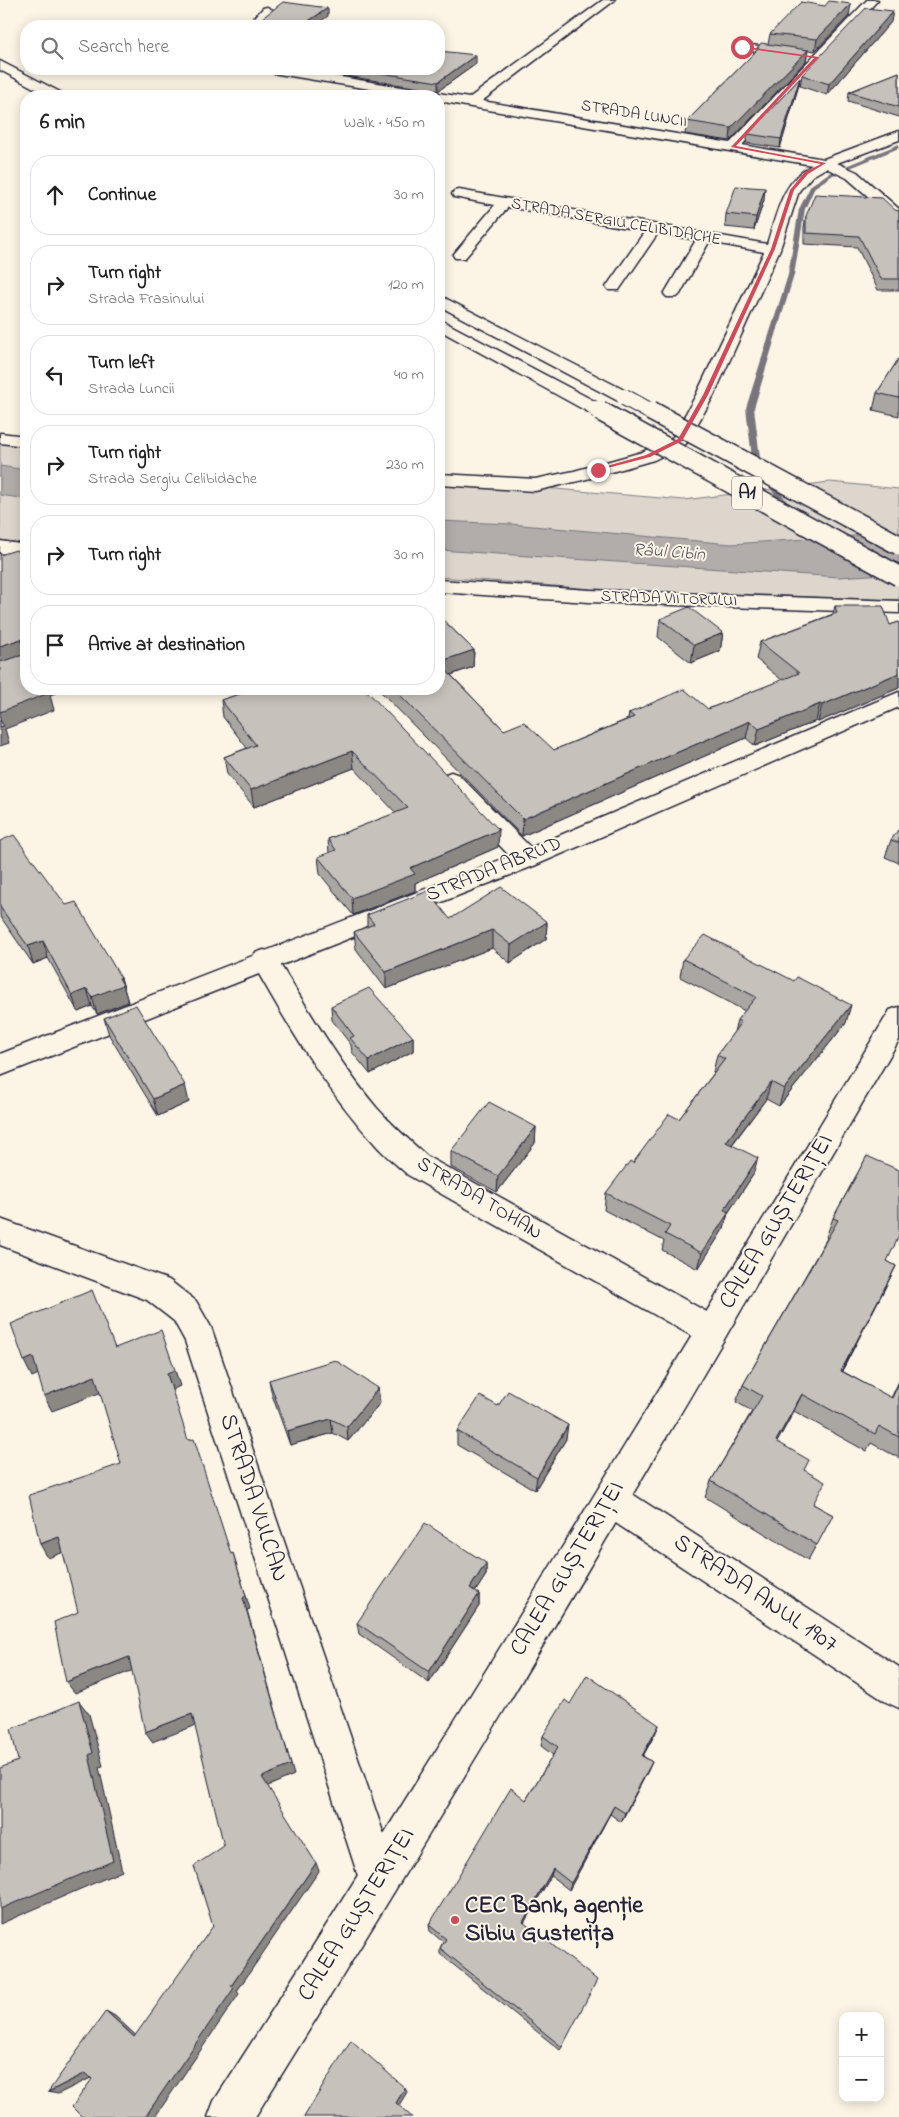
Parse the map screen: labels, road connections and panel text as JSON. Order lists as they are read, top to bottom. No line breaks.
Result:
{"streets":{"main road":["STRADA LUNCII","STRADA SERGIU CELIBIDACHE","A1","STRADA VIITORULUI","STRADA ABRUD","STRADA TOHAN","CALEA GUȘTERIȚEI","STRADA VULCAN","STRADA ANUL 1907"]},"crossings":[["STRADA ABRUD","STRADA TOHAN"],["STRADA TOHAN","CALEA GUȘTERIȚEI"],["CALEA GUȘTERIȚEI","STRADA VULCAN"],["CALEA GUȘTERIȚEI","STRADA ANUL 1907"]],"water":["Râul Cibin"],"places":["CEC Bank, agenție Sibiu Gusterița"],"page":{"search":"Search here","heading":["6 min","Walk · 450 m"],"list":[["Continue","30 m"],["Turn right","Strada Frasinului","120 m"],["Turn left","Strada Luncii","40 m"],["Turn right","Strada Sergiu Celibidache","230 m"],["Turn right","30 m"],"Arrive at destination"],"map_buttons":["+","−"]}}
